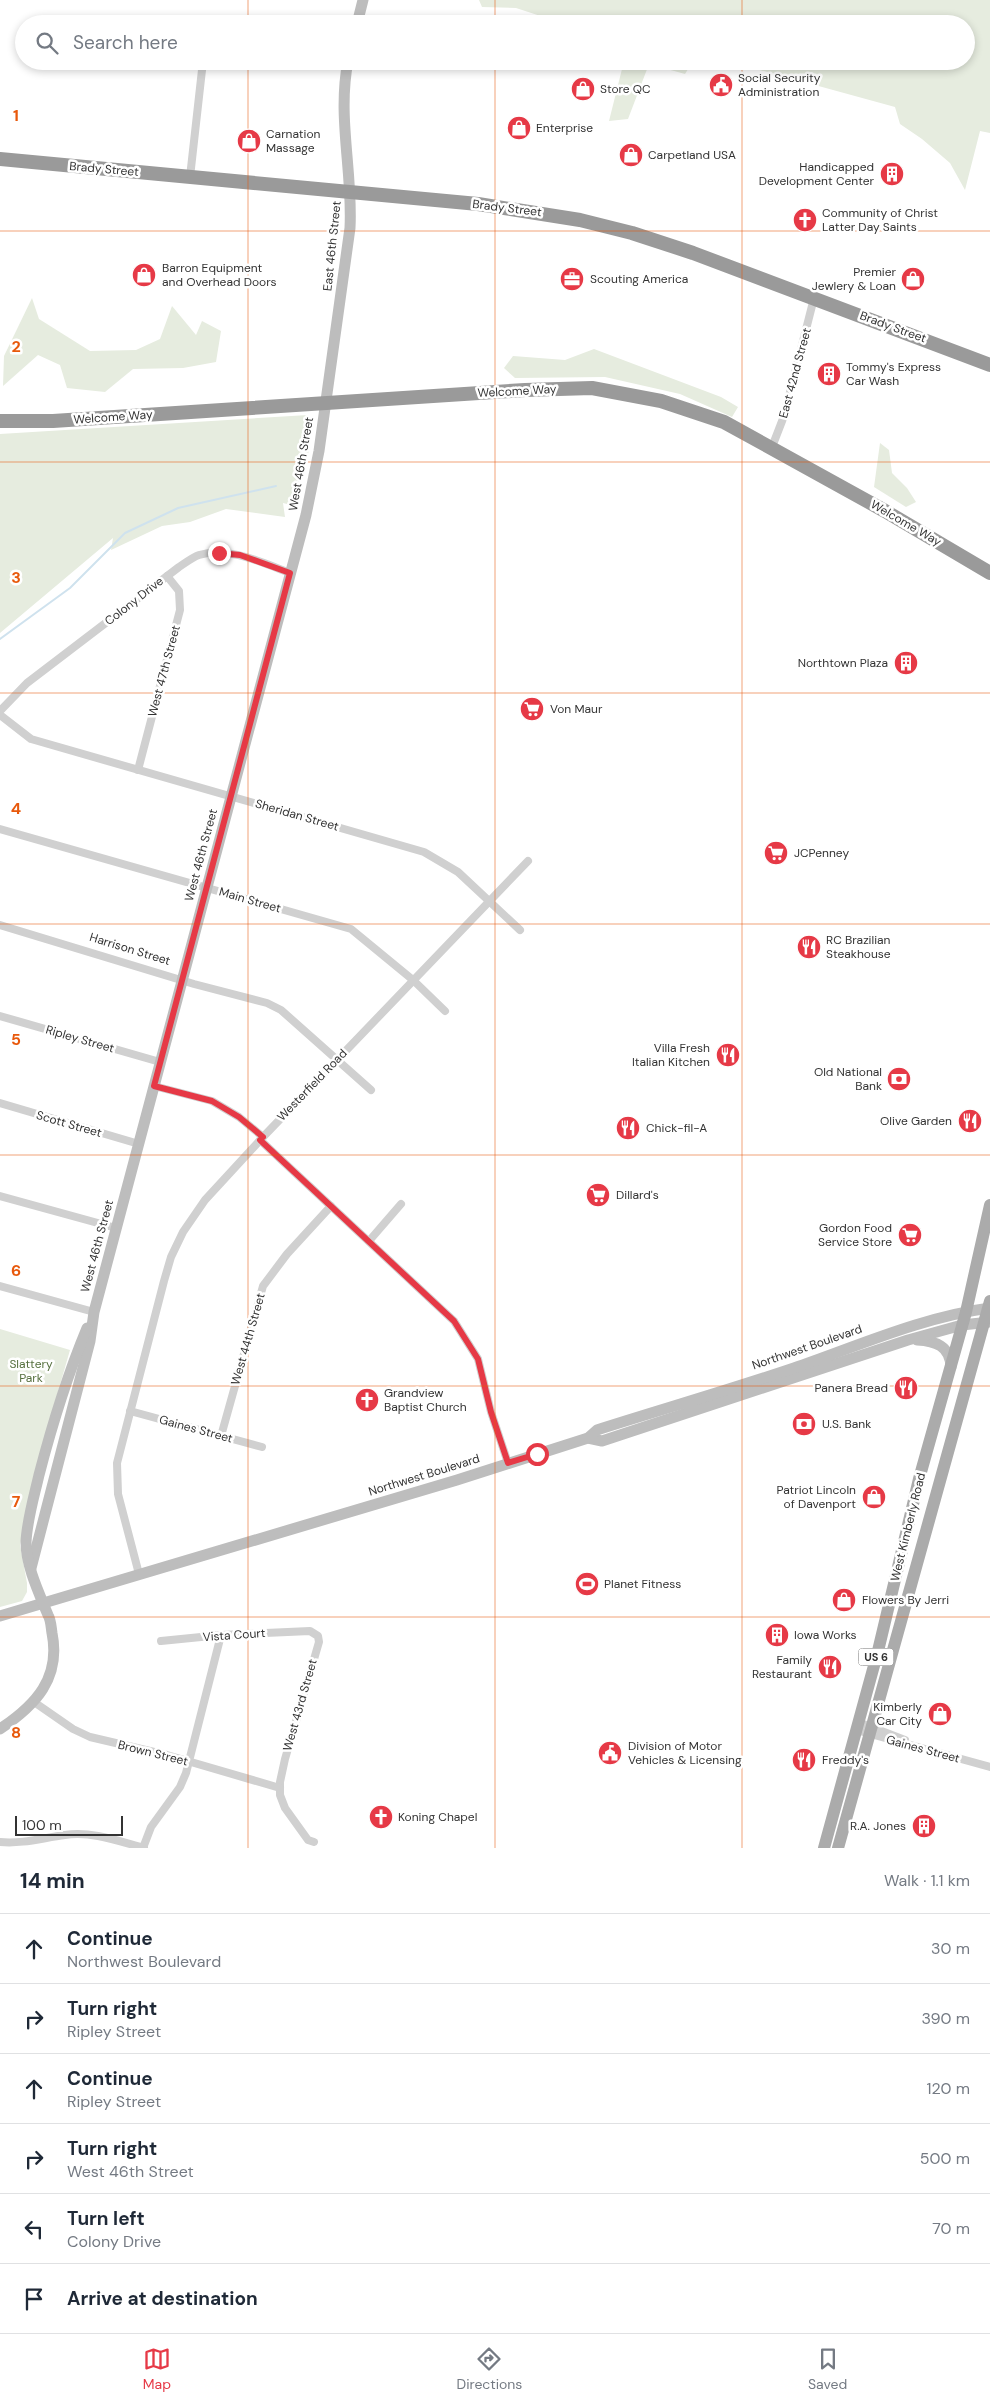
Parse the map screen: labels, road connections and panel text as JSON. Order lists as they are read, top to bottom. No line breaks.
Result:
{"streets":{"highway":["Brady Street","Welcome Way"],"main road":["West Kimberly Road","US 6"],"street":["East 46th Street","East 42nd Street","West 46th Street","Colony Drive","West 47th Street","Sheridan Street","Main Street","Harrison Street","Ripley Street","Westerfield Road","Scott Street","West 44th Street","Northwest Boulevard","Gaines Street","Vista Court","West 43rd Street","Brown Street"]},"crossings":[["Brady Street","East 46th Street"],["Brady Street","East 42nd Street"],["East 46th Street","Welcome Way"],["East 46th Street","West 46th Street"],["East 42nd Street","Welcome Way"],["Welcome Way","West 46th Street"],["West 46th Street","Colony Drive"],["West 46th Street","Sheridan Street"],["West 46th Street","Main Street"],["West 46th Street","Harrison Street"],["West 46th Street","Ripley Street"],["West 46th Street","Scott Street"],["West 46th Street","Northwest Boulevard"],["West 46th Street","Brown Street"],["Colony Drive","West 47th Street"],["West 47th Street","Sheridan Street"],["Sheridan Street","Westerfield Road"],["Main Street","Westerfield Road"],["Harrison Street","Westerfield Road"],["Westerfield Road","Northwest Boulevard"],["Westerfield Road","Gaines Street"],["West 44th Street","Gaines Street"],["Northwest Boulevard","West Kimberly Road"],["Gaines Street","West Kimberly Road"],["Vista Court","West 43rd Street"],["West 43rd Street","Brown Street"]],"parks":["Slattery Park"],"places":{"public building":["Social Security Administration","Division of Motor Vehicles & Licensing"],"shop":["Store QC","Enterprise","Carnation Massage","Carpetland USA","Barron Equipment and Overhead Doors","Premier Jewlery & Loan","Patriot Lincoln of Davenport","Flowers By Jerri","Kimberly Car City"],"building":["Handicapped Development Center","Tommy's Express Car Wash","Northtown Plaza","Iowa Works","R.A. Jones"],"church":["Community of Christ Latter Day Saints","Grandview Baptist Church","Koning Chapel"],"office":["Scouting America"],"supermarket":["Von Maur","JCPenney","Dillard's","Gordon Food Service Store"],"restaurant":["RC Brazilian Steakhouse","Villa Fresh Italian Kitchen","Olive Garden","Chick-fil-A","Panera Bread","Family Restaurant","Freddy's"],"bank":["Old National Bank","U.S. Bank"],"sports":["Planet Fitness"]},"scale_bar":"100 m","page":{"search":"Search here","scale":"100 m","heading":["14 min","Walk · 1.1 km"],"list":[["Continue","Northwest Boulevard","30 m"],["Turn right","Ripley Street","390 m"],["Continue","Ripley Street","120 m"],["Turn right","West 46th Street","500 m"],["Turn left","Colony Drive","70 m"],"Arrive at destination"],"nav":["Map","Directions","Saved"]},"grid":{"rows":["1","2","3","4","5","6","7","8"]}}
